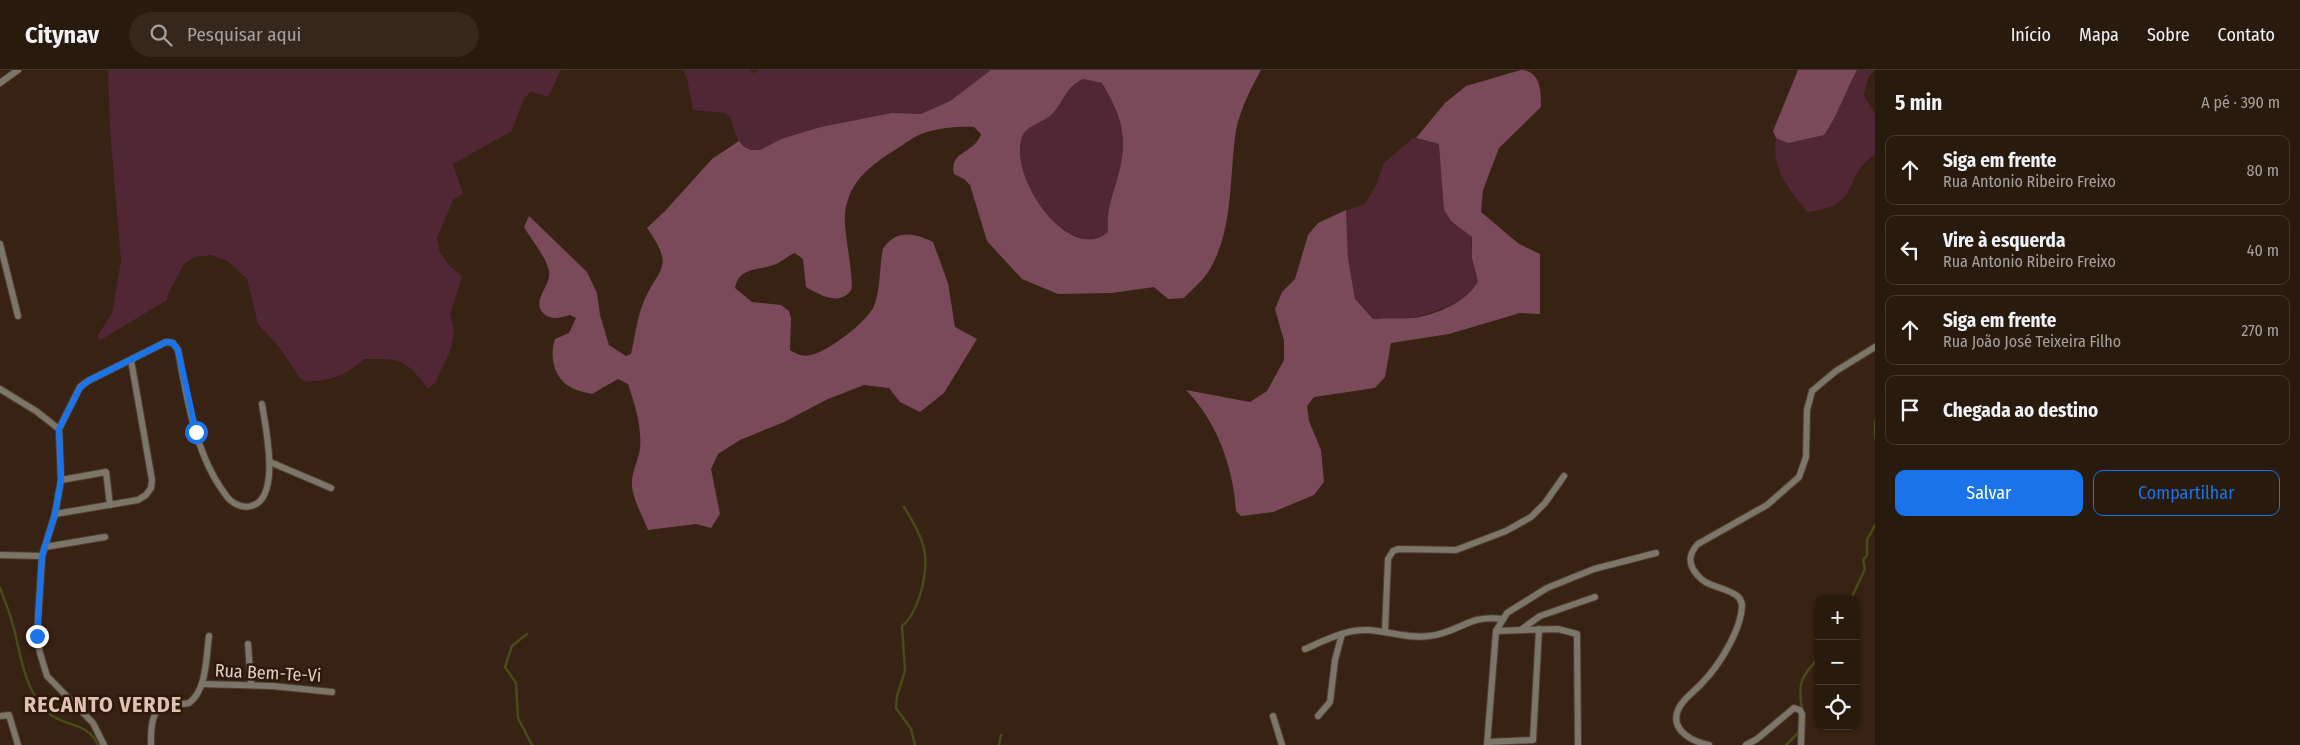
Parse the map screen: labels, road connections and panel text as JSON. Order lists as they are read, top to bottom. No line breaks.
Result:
{"streets":{"street":["Rua Bem-Te-Vi"]},"districts":["RECANTO VERDE"],"page":{"header":"Citynav","search":"Pesquisar aqui","nav":["Início","Mapa","Sobre","Contato"],"heading":["5 min","A pé · 390 m"],"list":[["Siga em frente","Rua Antonio Ribeiro Freixo","80 m"],["Vire à esquerda","Rua Antonio Ribeiro Freixo","40 m"],["Siga em frente","Rua João José Teixeira Filho","270 m"],"Chegada ao destino"],"buttons":["Salvar","Compartilhar"],"map_buttons":["+","−"]}}
